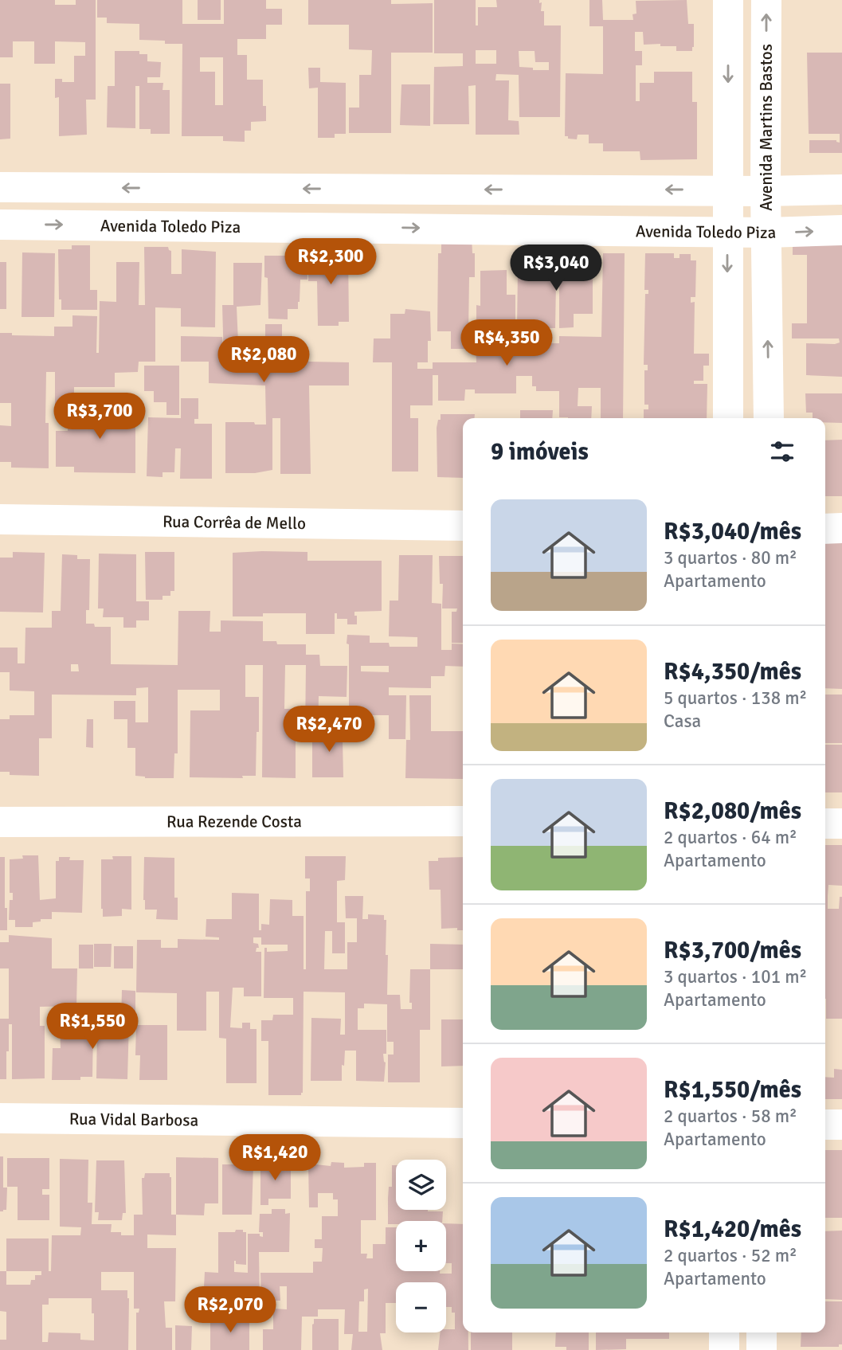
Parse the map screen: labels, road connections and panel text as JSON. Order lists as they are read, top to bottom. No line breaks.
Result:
{"streets":{"street":["Avenida Martins Bastos","Avenida Toledo Piza","Rua Corrêa de Mello","Rua Rezende Costa","Rua Vidal Barbosa"]},"crossings":[["Avenida Martins Bastos","Avenida Toledo Piza"]],"page":{"price":["R$2,300","R$3,040","R$4,350","R$2,080","R$3,700","R$2,470","R$1,550","R$1,420","R$2,070"],"heading":"9 imóveis","list":[{"name":"R$3,040/mês","note":"3 quartos · 80 m² · Apartamento"},{"name":"R$4,350/mês","note":"5 quartos · 138 m² · Casa"},{"name":"R$2,080/mês","note":"2 quartos · 64 m² · Apartamento"},{"name":"R$3,700/mês","note":"3 quartos · 101 m² · Apartamento"},{"name":"R$1,550/mês","note":"2 quartos · 58 m² · Apartamento"},{"name":"R$1,420/mês","note":"2 quartos · 52 m² · Apartamento"}],"map_buttons":["+","−"]}}
